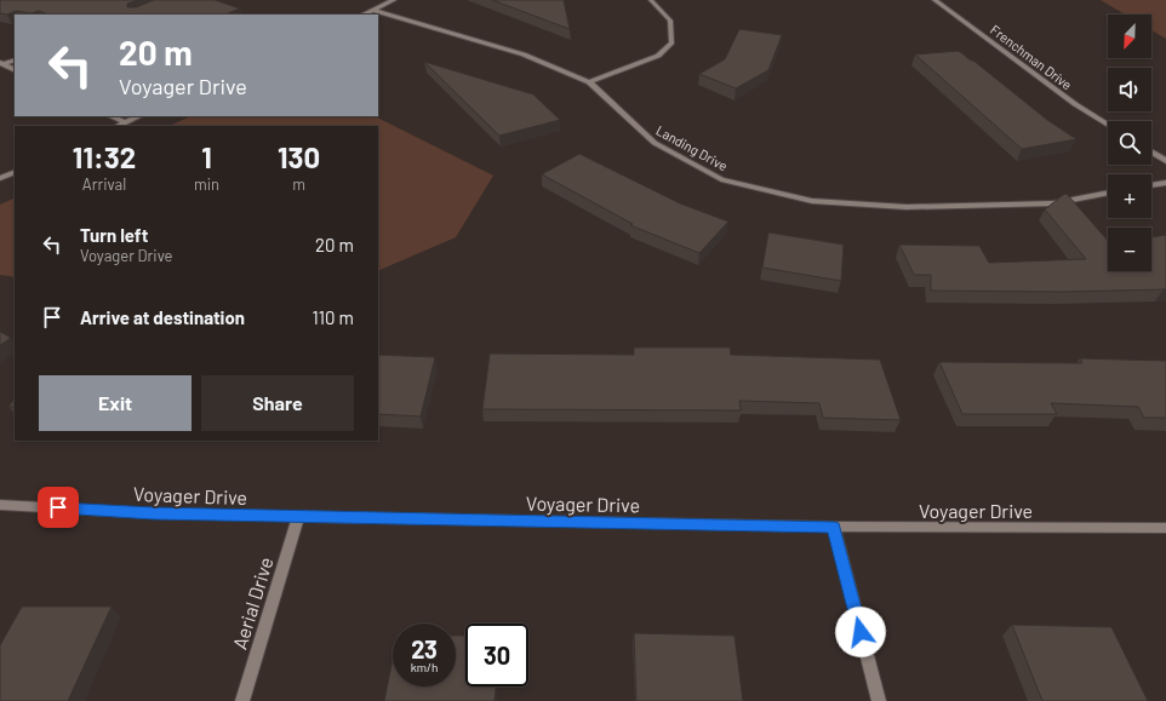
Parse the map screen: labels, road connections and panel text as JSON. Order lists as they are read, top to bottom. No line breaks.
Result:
{"streets":{"street":["Frenchman Drive","Landing Drive","Voyager Drive","Aerial Drive"]},"crossings":[["Voyager Drive","Aerial Drive"]],"north":"bottom left","page":{"map_buttons":["+","−"],"turn":["20 m","Voyager Drive"],"eta":["11:32","Arrival","1","min","130","m"],"list":[{"name":"Turn left","note":"Voyager Drive","value":"20 m"},{"name":"Arrive at destination","value":"110 m"}],"buttons":["Exit","Share"],"speed":"23 km/h","limit":"30"}}
